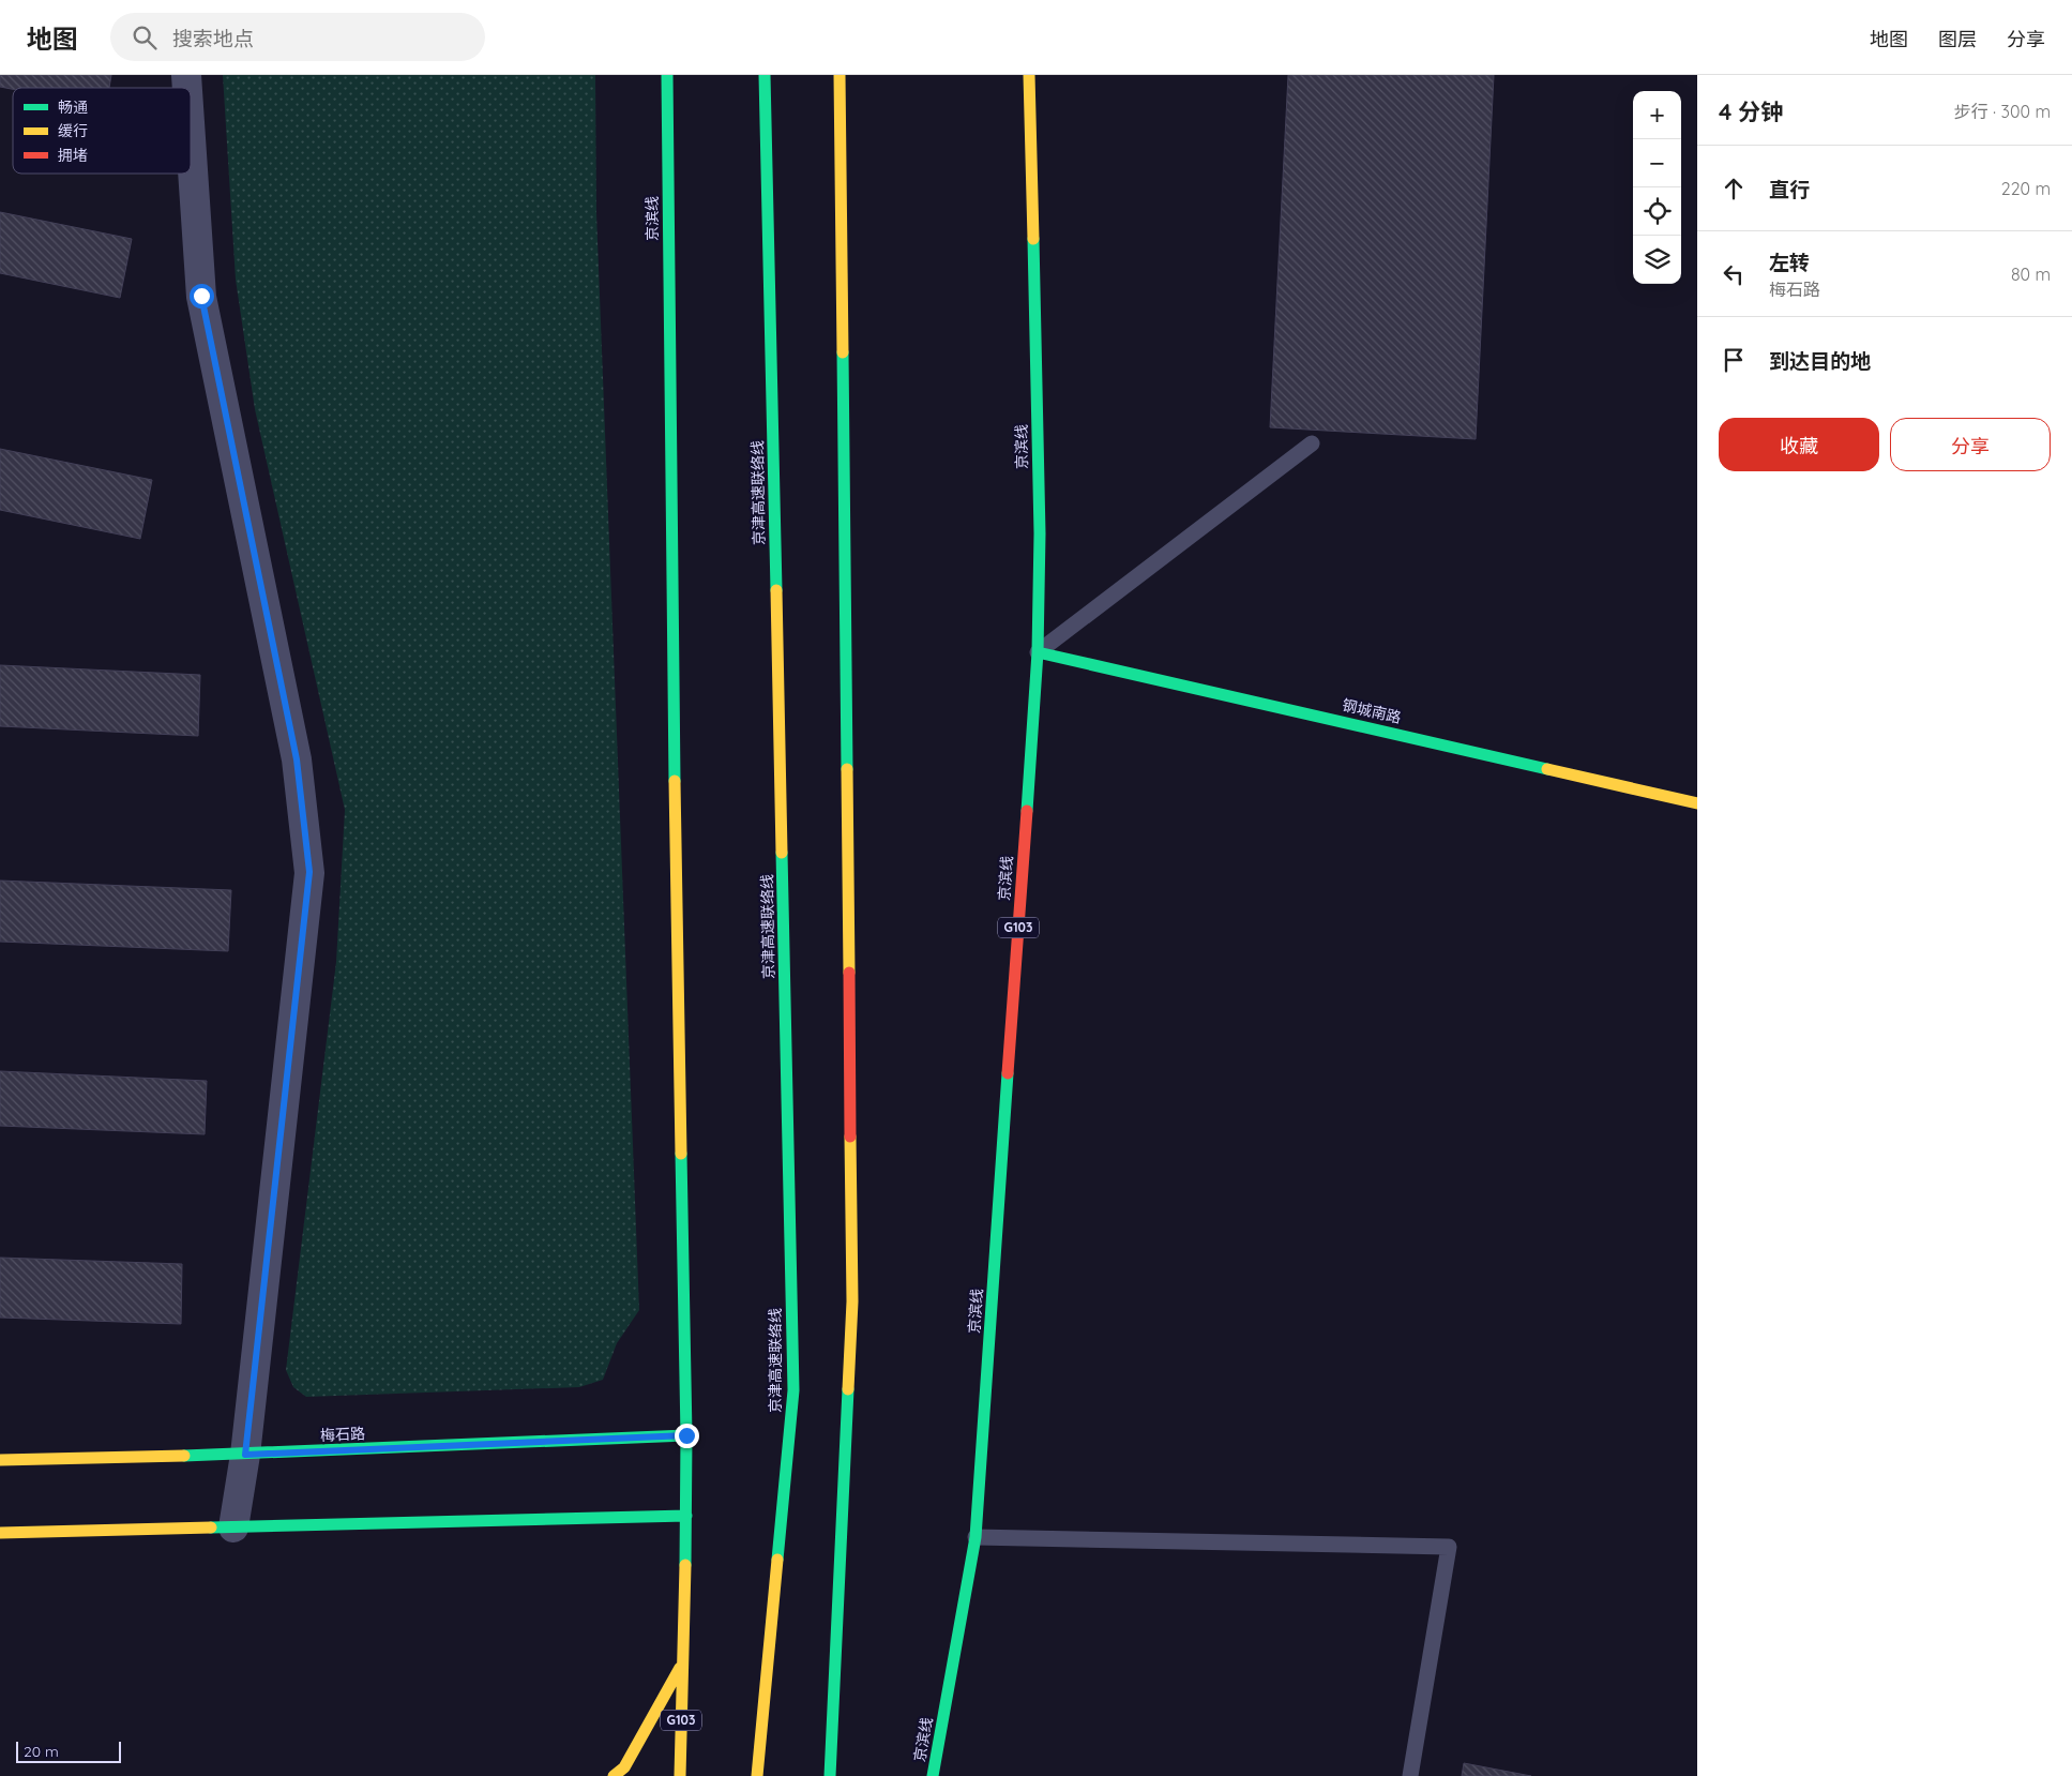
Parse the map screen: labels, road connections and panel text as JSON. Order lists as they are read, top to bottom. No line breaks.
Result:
{"streets":{"main road":["京滨线","京津高速联络线","钢城南路","G103","梅石路"]},"crossings":[["京滨线","钢城南路"],["京滨线","梅石路"]],"legend":["畅通","缓行","拥堵"],"scale_bar":"20 m","page":{"header":"地图","search":"搜索地点","nav":["地图","图层","分享"],"heading":["4 分钟","步行 · 300 m"],"map_buttons":["+","−"],"list":[["直行","220 m"],["左转","梅石路","80 m"],"到达目的地"],"buttons":["收藏","分享"],"scale":"20 m"}}
